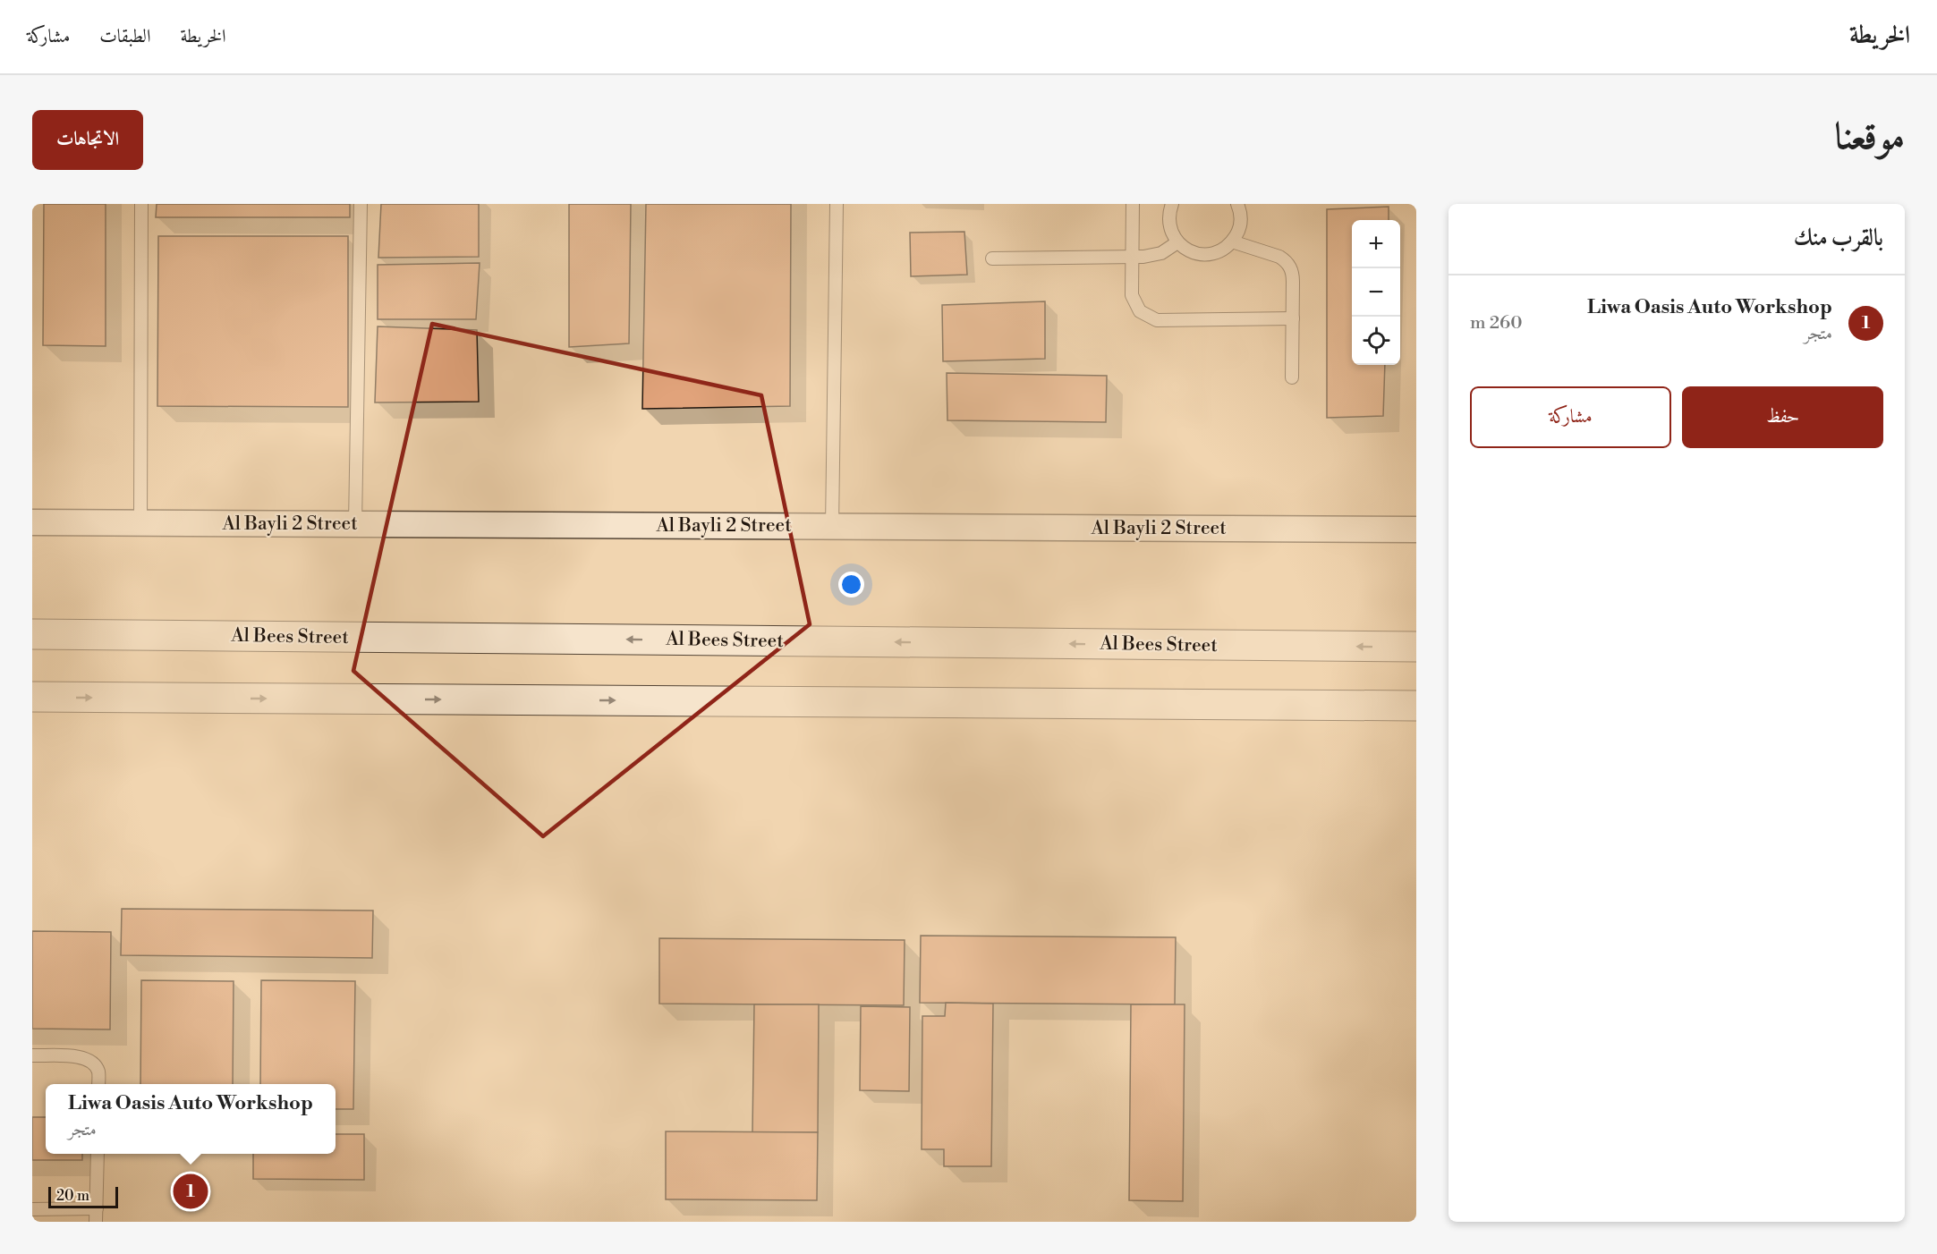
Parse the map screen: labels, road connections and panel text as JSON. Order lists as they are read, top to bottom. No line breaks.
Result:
{"streets":{"street":["Al Bayli 2 Street","Al Bees Street"]},"scale_bar":"20 m","page":{"header":"الخريطة","nav":["الخريطة","الطبقات","مشاركة"],"title":"موقعنا","buttons":["الاتجاهات",["حفظ","مشاركة"]],"heading":"بالقرب منك","map_buttons":["+","−"],"list":[{"mark":"1","name":"Liwa Oasis Auto Workshop","note":"متجر","value":"260 m"}],"popup":["Liwa Oasis Auto Workshop","متجر"],"pins":"1","scale":"20 m"}}
